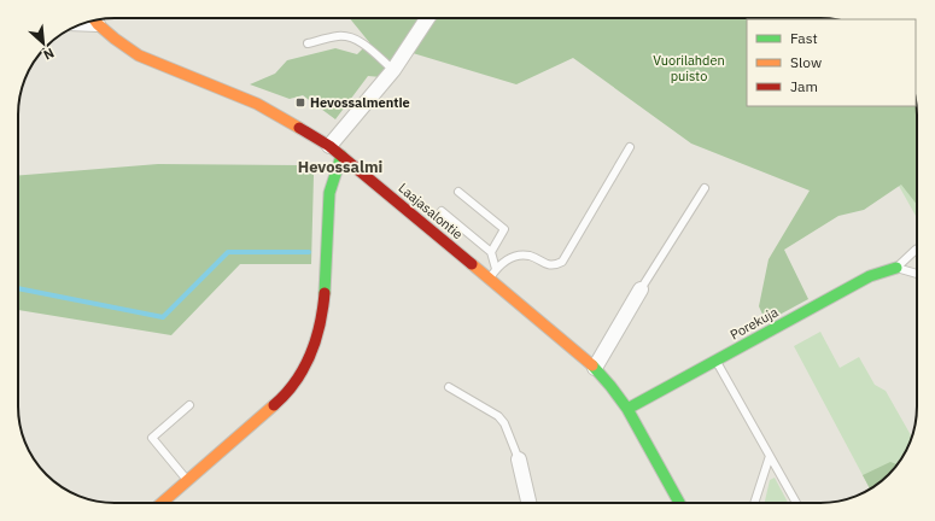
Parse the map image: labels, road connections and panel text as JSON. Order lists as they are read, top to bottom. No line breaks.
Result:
{"streets":{"main road":["Laajasalontie","Porekuja"]},"crossings":[["Laajasalontie","Porekuja"]],"districts":["Hevossalmi"],"parks":["Vuorilahden puisto"],"places":{"transit":["Hevossalmentie"]},"legend":["Fast","Slow","Jam"],"north":"bottom right"}
